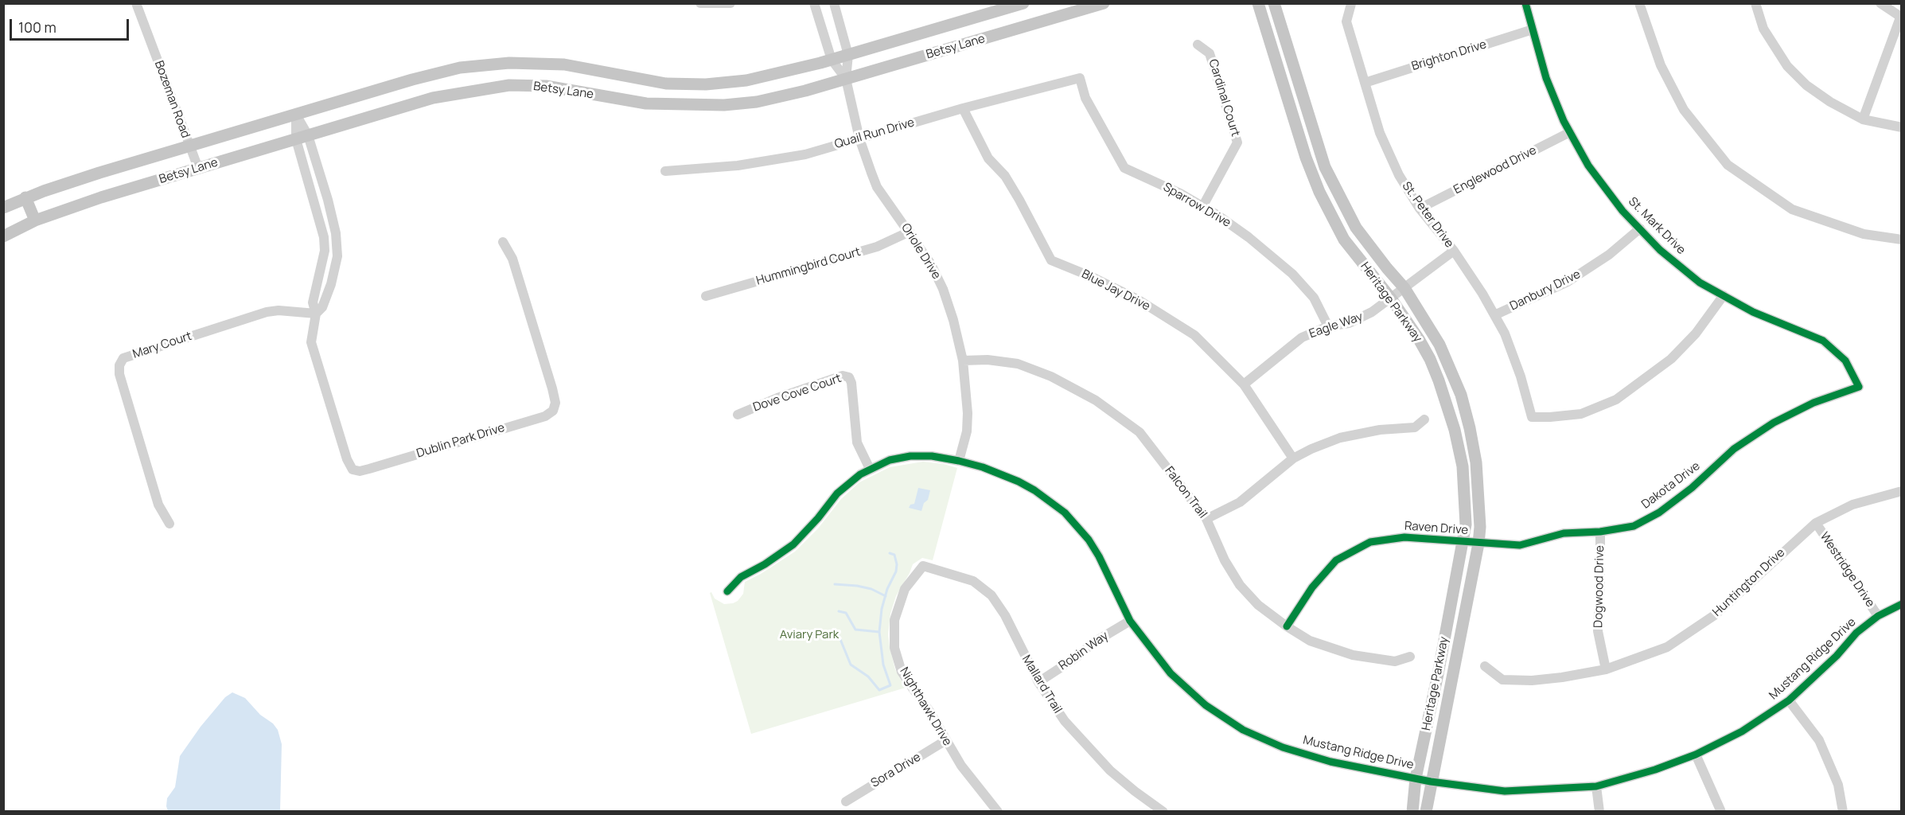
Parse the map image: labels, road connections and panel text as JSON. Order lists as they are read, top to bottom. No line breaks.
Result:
{"streets":{"main road":["Betsy Lane","Heritage Parkway"],"street":["Brighton Drive","Cardinal Court","Bozeman Road","Quail Run Drive","Englewood Drive","Sparrow Drive","St. Peter Drive","St. Mark Drive","Oriole Drive","Hummingbird Court","Blue Jay Drive","Danbury Drive","Eagle Way","Mary Court","Dove Cove Court","Dublin Park Drive","Dakota Drive","Falcon Trail","Raven Drive","Westridge Drive","Huntington Drive","Dogwood Drive","Robin Way","Mustang Ridge Drive","Mallard Trail","Nighthawk Drive","Sora Drive"]},"crossings":[["Betsy Lane","Bozeman Road"],["Betsy Lane","Oriole Drive"],["Betsy Lane","Dublin Park Drive"],["Brighton Drive","St. Peter Drive"],["Brighton Drive","St. Mark Drive"],["Cardinal Court","Sparrow Drive"],["Quail Run Drive","Sparrow Drive"],["Quail Run Drive","Oriole Drive"],["Quail Run Drive","Blue Jay Drive"],["Englewood Drive","St. Peter Drive"],["Englewood Drive","St. Mark Drive"],["Sparrow Drive","Eagle Way"],["St. Peter Drive","St. Mark Drive"],["St. Peter Drive","Danbury Drive"],["St. Peter Drive","Eagle Way"],["St. Mark Drive","Danbury Drive"],["St. Mark Drive","Dakota Drive"],["Oriole Drive","Hummingbird Court"],["Oriole Drive","Falcon Trail"],["Oriole Drive","Mustang Ridge Drive"],["Blue Jay Drive","Eagle Way"],["Heritage Parkway","Eagle Way"],["Heritage Parkway","Dakota Drive"],["Heritage Parkway","Raven Drive"],["Heritage Parkway","Mustang Ridge Drive"],["Mary Court","Dublin Park Drive"],["Dove Cove Court","Mustang Ridge Drive"],["Dakota Drive","Raven Drive"],["Dakota Drive","Dogwood Drive"],["Falcon Trail","Raven Drive"],["Westridge Drive","Huntington Drive"],["Westridge Drive","Mustang Ridge Drive"],["Huntington Drive","Dogwood Drive"],["Robin Way","Mustang Ridge Drive"],["Robin Way","Mallard Trail"],["Mallard Trail","Nighthawk Drive"],["Nighthawk Drive","Sora Drive"]],"parks":["Aviary Park"],"scale_bar":"100 m"}
